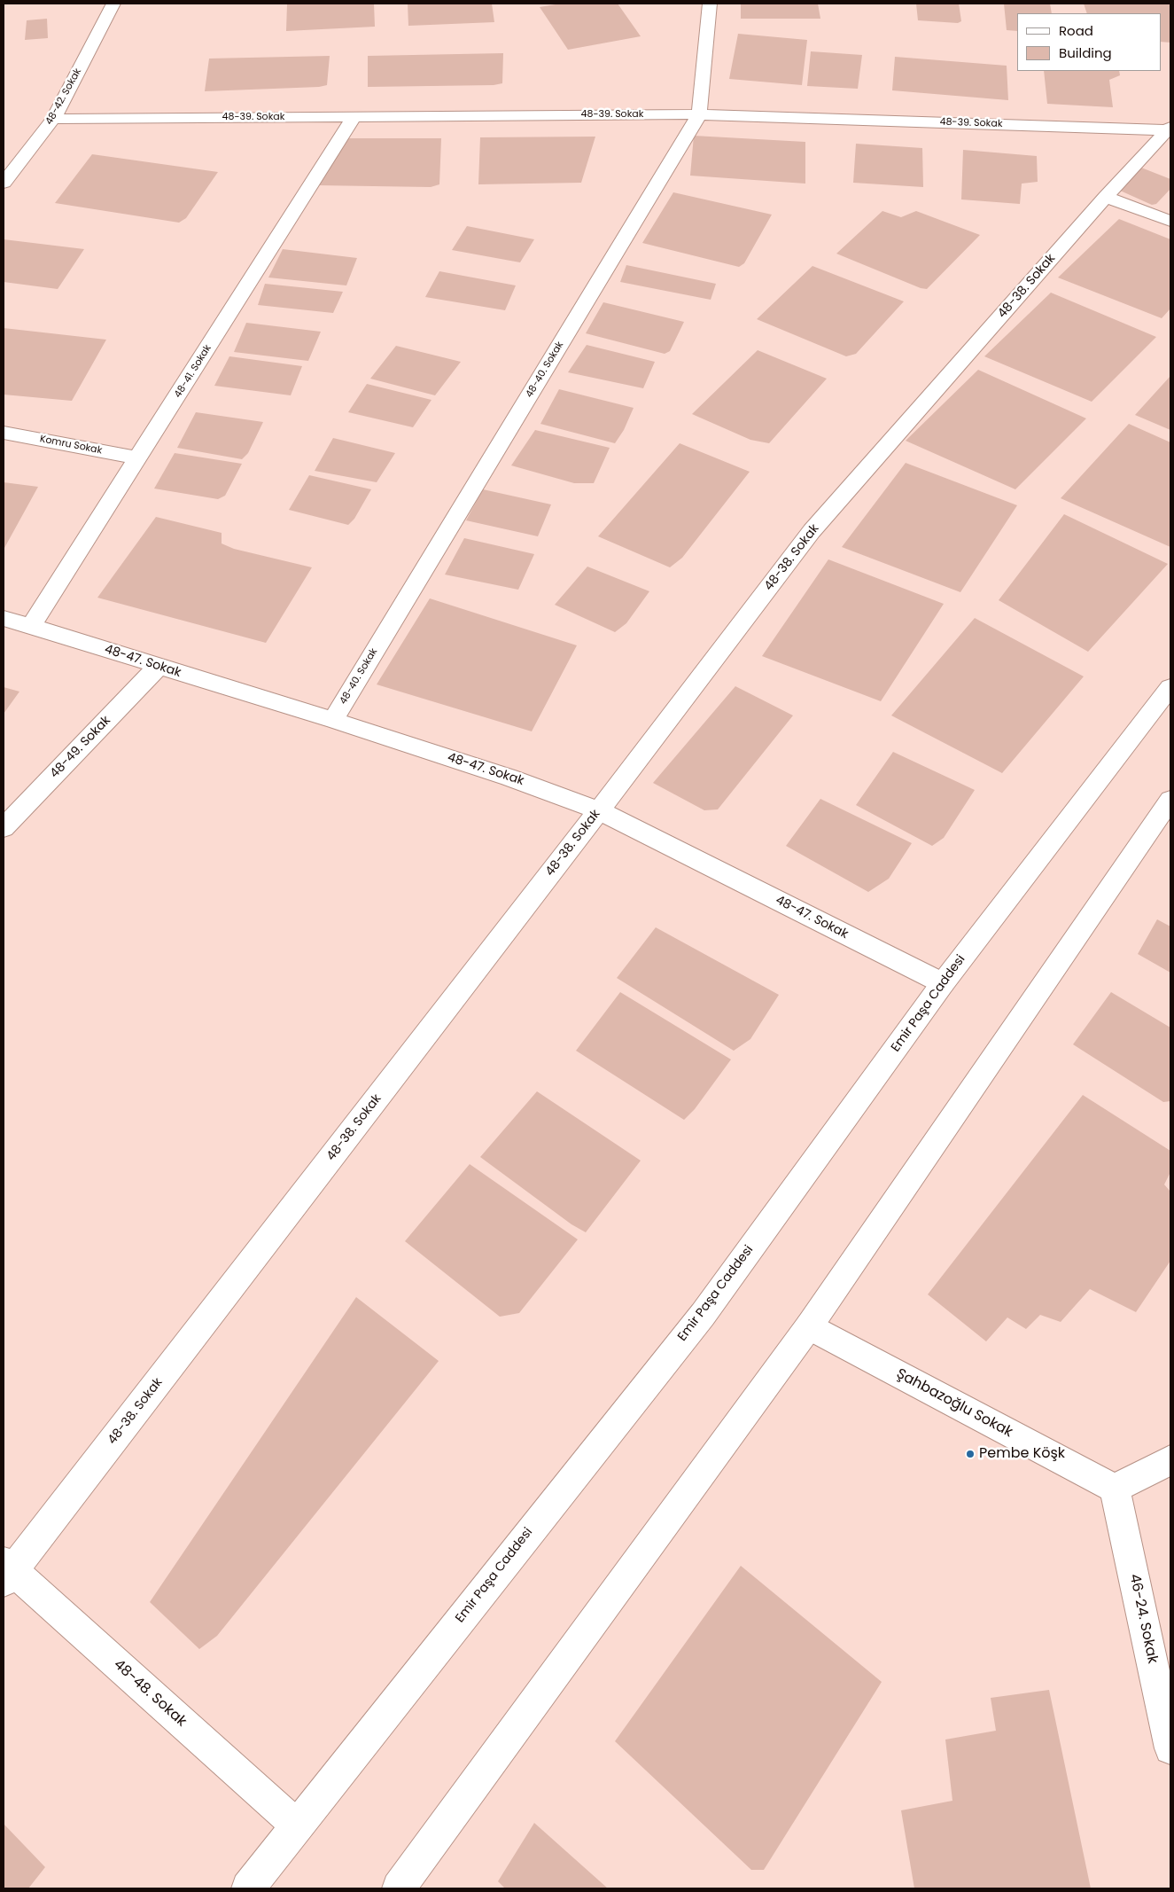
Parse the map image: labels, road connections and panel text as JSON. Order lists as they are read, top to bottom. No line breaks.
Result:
{"streets":{"street":["48-42. Sokak","48-39. Sokak","48-38. Sokak","48-40. Sokak","48-41. Sokak","Komru Sokak","48-47. Sokak","48-49. Sokak","Emir Paşa Caddesi","Şahbazoğlu Sokak","46-24. Sokak","48-48. Sokak"]},"crossings":[["48-42. Sokak","48-39. Sokak"],["48-39. Sokak","48-38. Sokak"],["48-39. Sokak","48-40. Sokak"],["48-39. Sokak","48-41. Sokak"],["48-38. Sokak","48-47. Sokak"],["48-38. Sokak","48-48. Sokak"],["48-40. Sokak","48-47. Sokak"],["48-41. Sokak","Komru Sokak"],["48-41. Sokak","48-47. Sokak"],["48-47. Sokak","48-49. Sokak"],["48-47. Sokak","Emir Paşa Caddesi"],["Emir Paşa Caddesi","48-48. Sokak"],["Şahbazoğlu Sokak","46-24. Sokak"]],"places":["Pembe Köşk"],"legend":["Road","Building"]}
